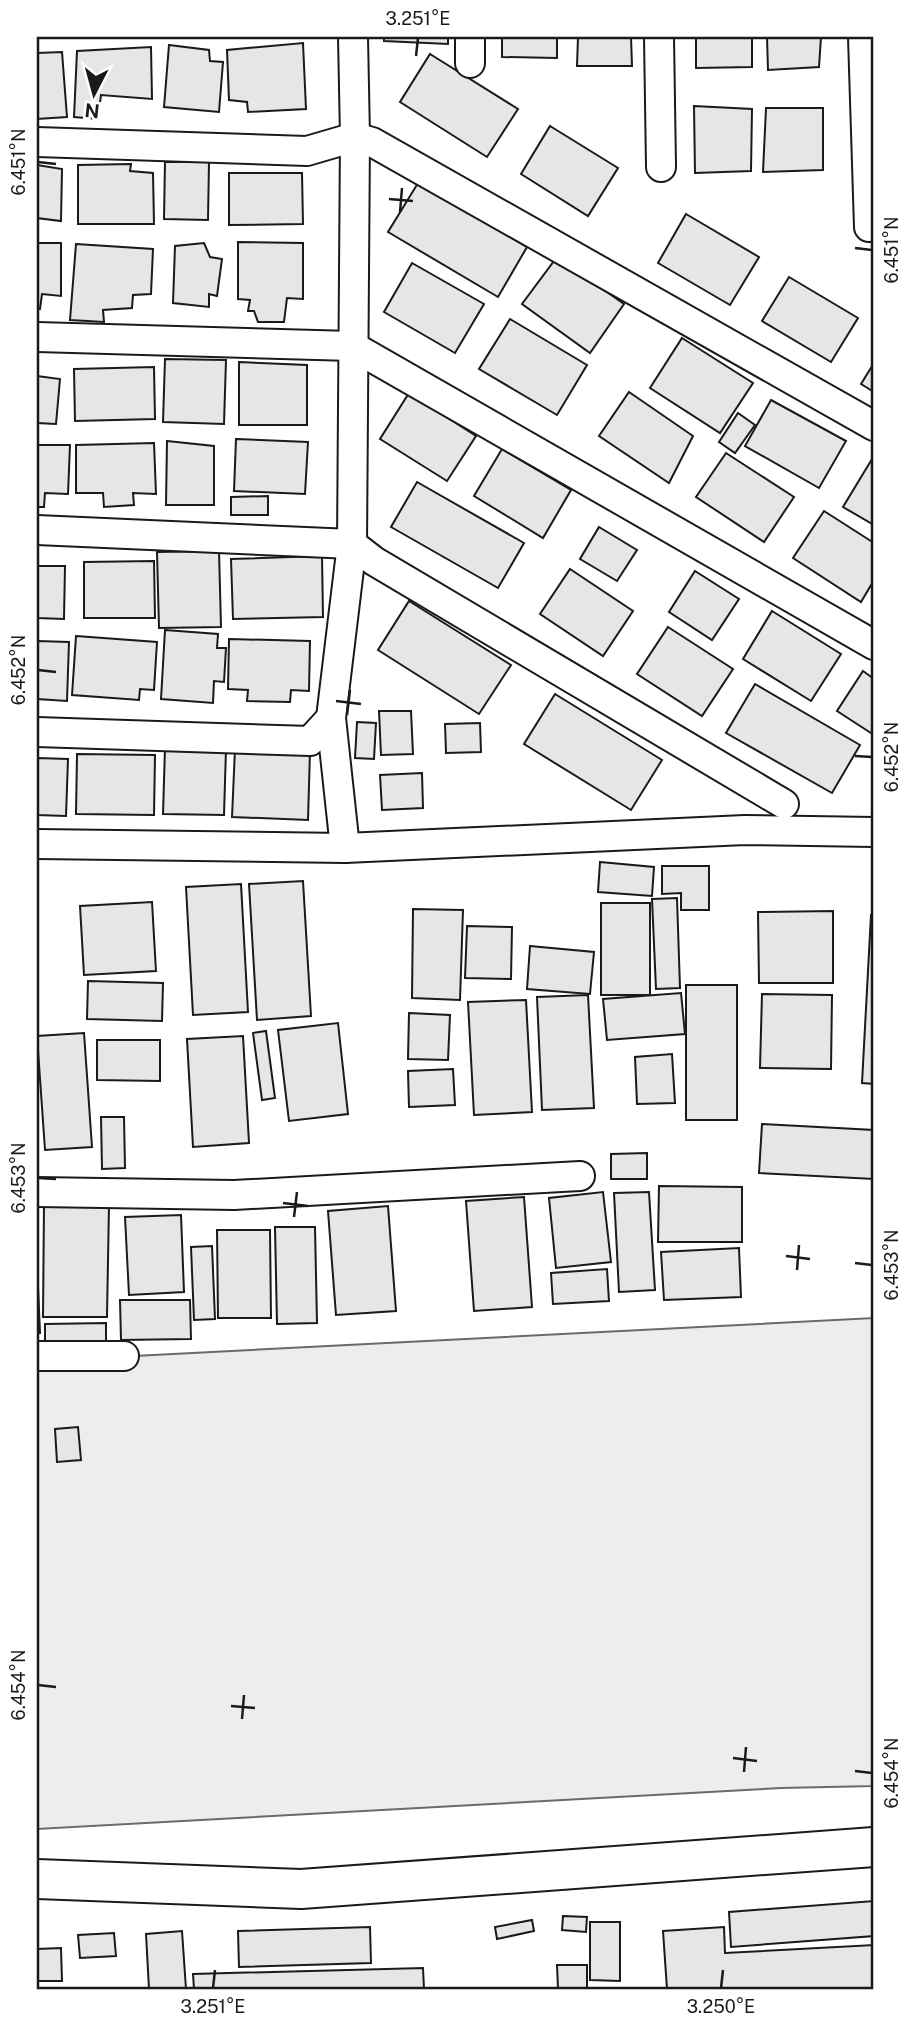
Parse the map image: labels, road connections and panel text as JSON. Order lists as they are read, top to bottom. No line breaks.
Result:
{"north":"bottom","coordinates":["3.251°E","6.451°N","6.452°N","6.453°N","6.454°N","3.250°E"]}
